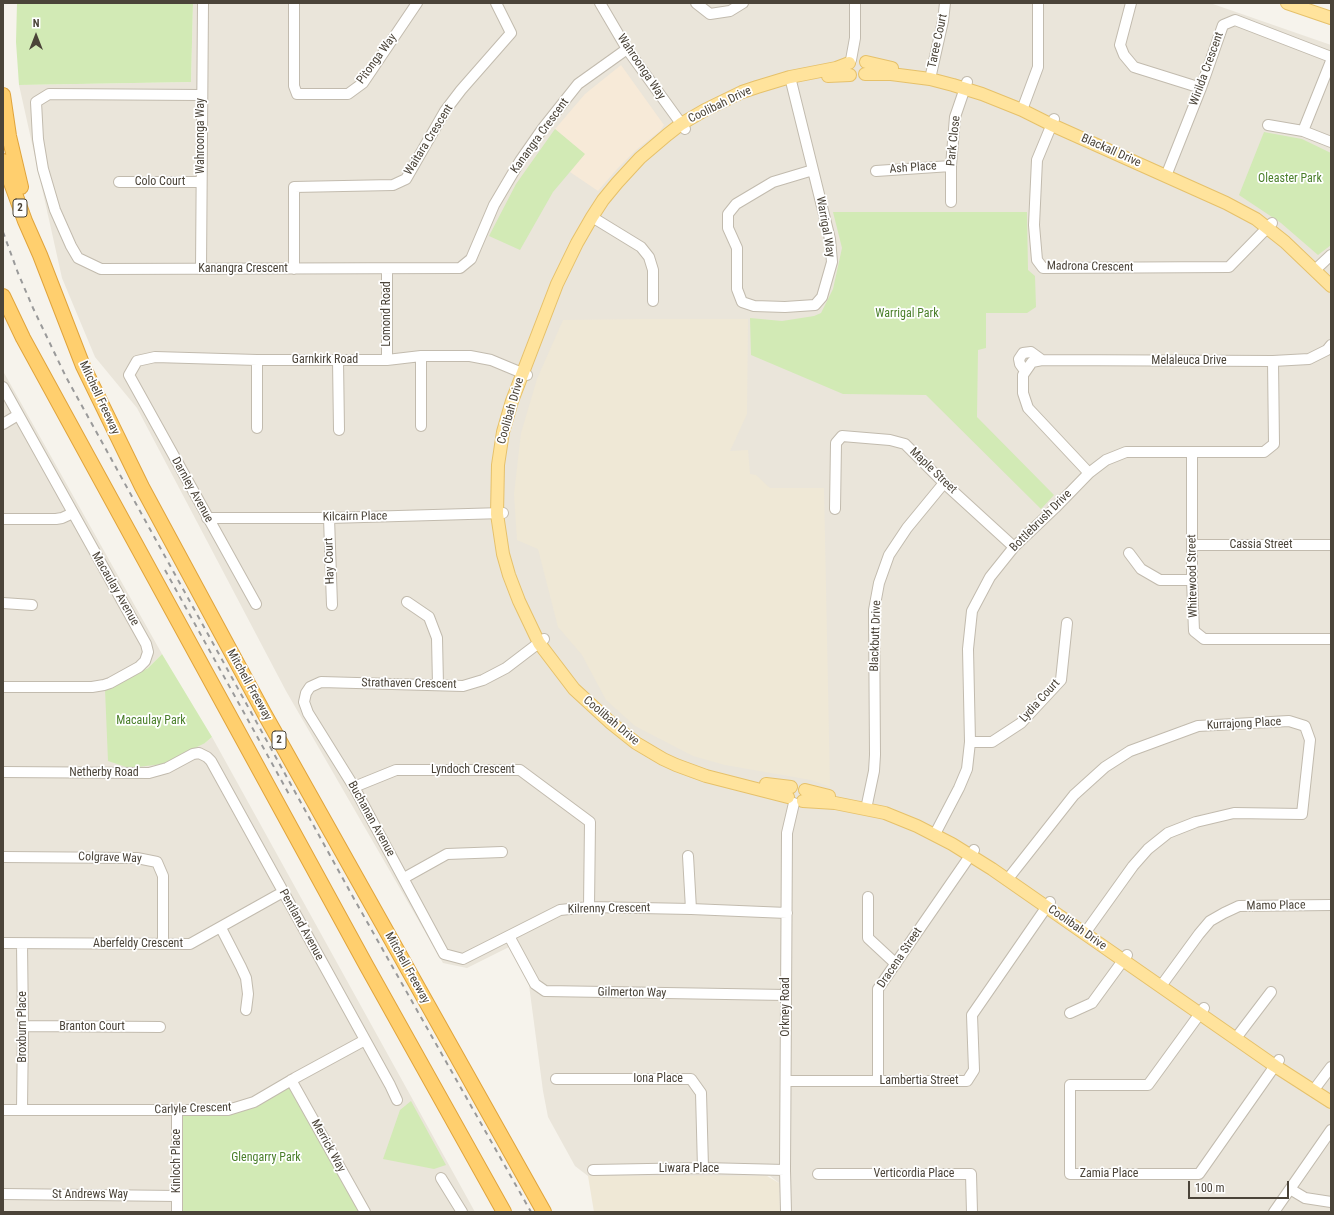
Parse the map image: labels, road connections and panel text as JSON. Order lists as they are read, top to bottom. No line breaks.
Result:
{"streets":{"highway":["2","Mitchell Freeway"],"main road":["Coolibah Drive","Blackall Drive"],"street":["Taree Court","Pitonga Way","Wahroonga Way","Wirilda Crescent","Kanangra Crescent","Waitara Crescent","Park Close","Ash Place","Colo Court","Warrigal Way","Madrona Crescent","Lomond Road","Garnkirk Road","Melaleuca Drive","Maple Street","Darnley Avenue","Kilcairn Place","Bottlebrush Drive","Cassia Street","Hay Court","Whitewood Street","Macaulay Avenue","Blackbutt Drive","Strathaven Crescent","Lydia Court","Kurrajong Place","Lyndoch Crescent","Netherby Road","Buchanan Avenue","Colgrave Way","Mamo Place","Kilrenny Crescent","Pentland Avenue","Aberfeldy Crescent","Dracena Street","Gilmerton Way","Orkney Road","Broxburn Place","Branton Court","Iona Place","Lambertia Street","Carlyle Crescent","Merrick Way","Kinloch Place","Liwara Place","Verticordia Place","Zamia Place","St Andrews Way"]},"crossings":[["Taree Court","Blackall Drive"],["Wahroonga Way","Coolibah Drive"],["Wahroonga Way","Kanangra Crescent"],["Wahroonga Way","Colo Court"],["Wirilda Crescent","Blackall Drive"],["Coolibah Drive","Blackall Drive"],["Coolibah Drive","Warrigal Way"],["Coolibah Drive","Garnkirk Road"],["Coolibah Drive","Kilcairn Place"],["Coolibah Drive","Bottlebrush Drive"],["Coolibah Drive","Blackbutt Drive"],["Coolibah Drive","Strathaven Crescent"],["Coolibah Drive","Kurrajong Place"],["Coolibah Drive","Mamo Place"],["Coolibah Drive","Dracena Street"],["Coolibah Drive","Orkney Road"],["Coolibah Drive","Lambertia Street"],["Coolibah Drive","Zamia Place"],["Kanangra Crescent","Waitara Crescent"],["Kanangra Crescent","Lomond Road"],["Park Close","Blackall Drive"],["Park Close","Ash Place"],["Blackall Drive","Madrona Crescent"],["Lomond Road","Garnkirk Road"],["Garnkirk Road","Darnley Avenue"],["Melaleuca Drive","Bottlebrush Drive"],["Maple Street","Bottlebrush Drive"],["Maple Street","Blackbutt Drive"],["Darnley Avenue","Kilcairn Place"],["Kilcairn Place","Hay Court"],["Bottlebrush Drive","Whitewood Street"],["Bottlebrush Drive","Lydia Court"],["Cassia Street","Whitewood Street"],["Strathaven Crescent","Buchanan Avenue"],["Lyndoch Crescent","Buchanan Avenue"],["Lyndoch Crescent","Kilrenny Crescent"],["Netherby Road","Pentland Avenue"],["Buchanan Avenue","Kilrenny Crescent"],["Colgrave Way","Aberfeldy Crescent"],["Kilrenny Crescent","Gilmerton Way"],["Kilrenny Crescent","Orkney Road"],["Pentland Avenue","Aberfeldy Crescent"],["Pentland Avenue","Carlyle Crescent"],["Aberfeldy Crescent","Broxburn Place"],["Dracena Street","Lambertia Street"],["Gilmerton Way","Orkney Road"],["Orkney Road","Lambertia Street"],["Orkney Road","Liwara Place"],["Broxburn Place","Branton Court"],["Broxburn Place","Carlyle Crescent"],["Iona Place","Liwara Place"],["Carlyle Crescent","Merrick Way"],["Carlyle Crescent","Kinloch Place"],["Kinloch Place","St Andrews Way"]],"parks":["Oleaster Park","Warrigal Park","Macaulay Park","Glengarry Park"],"scale_bar":"100 m","north":"top"}
